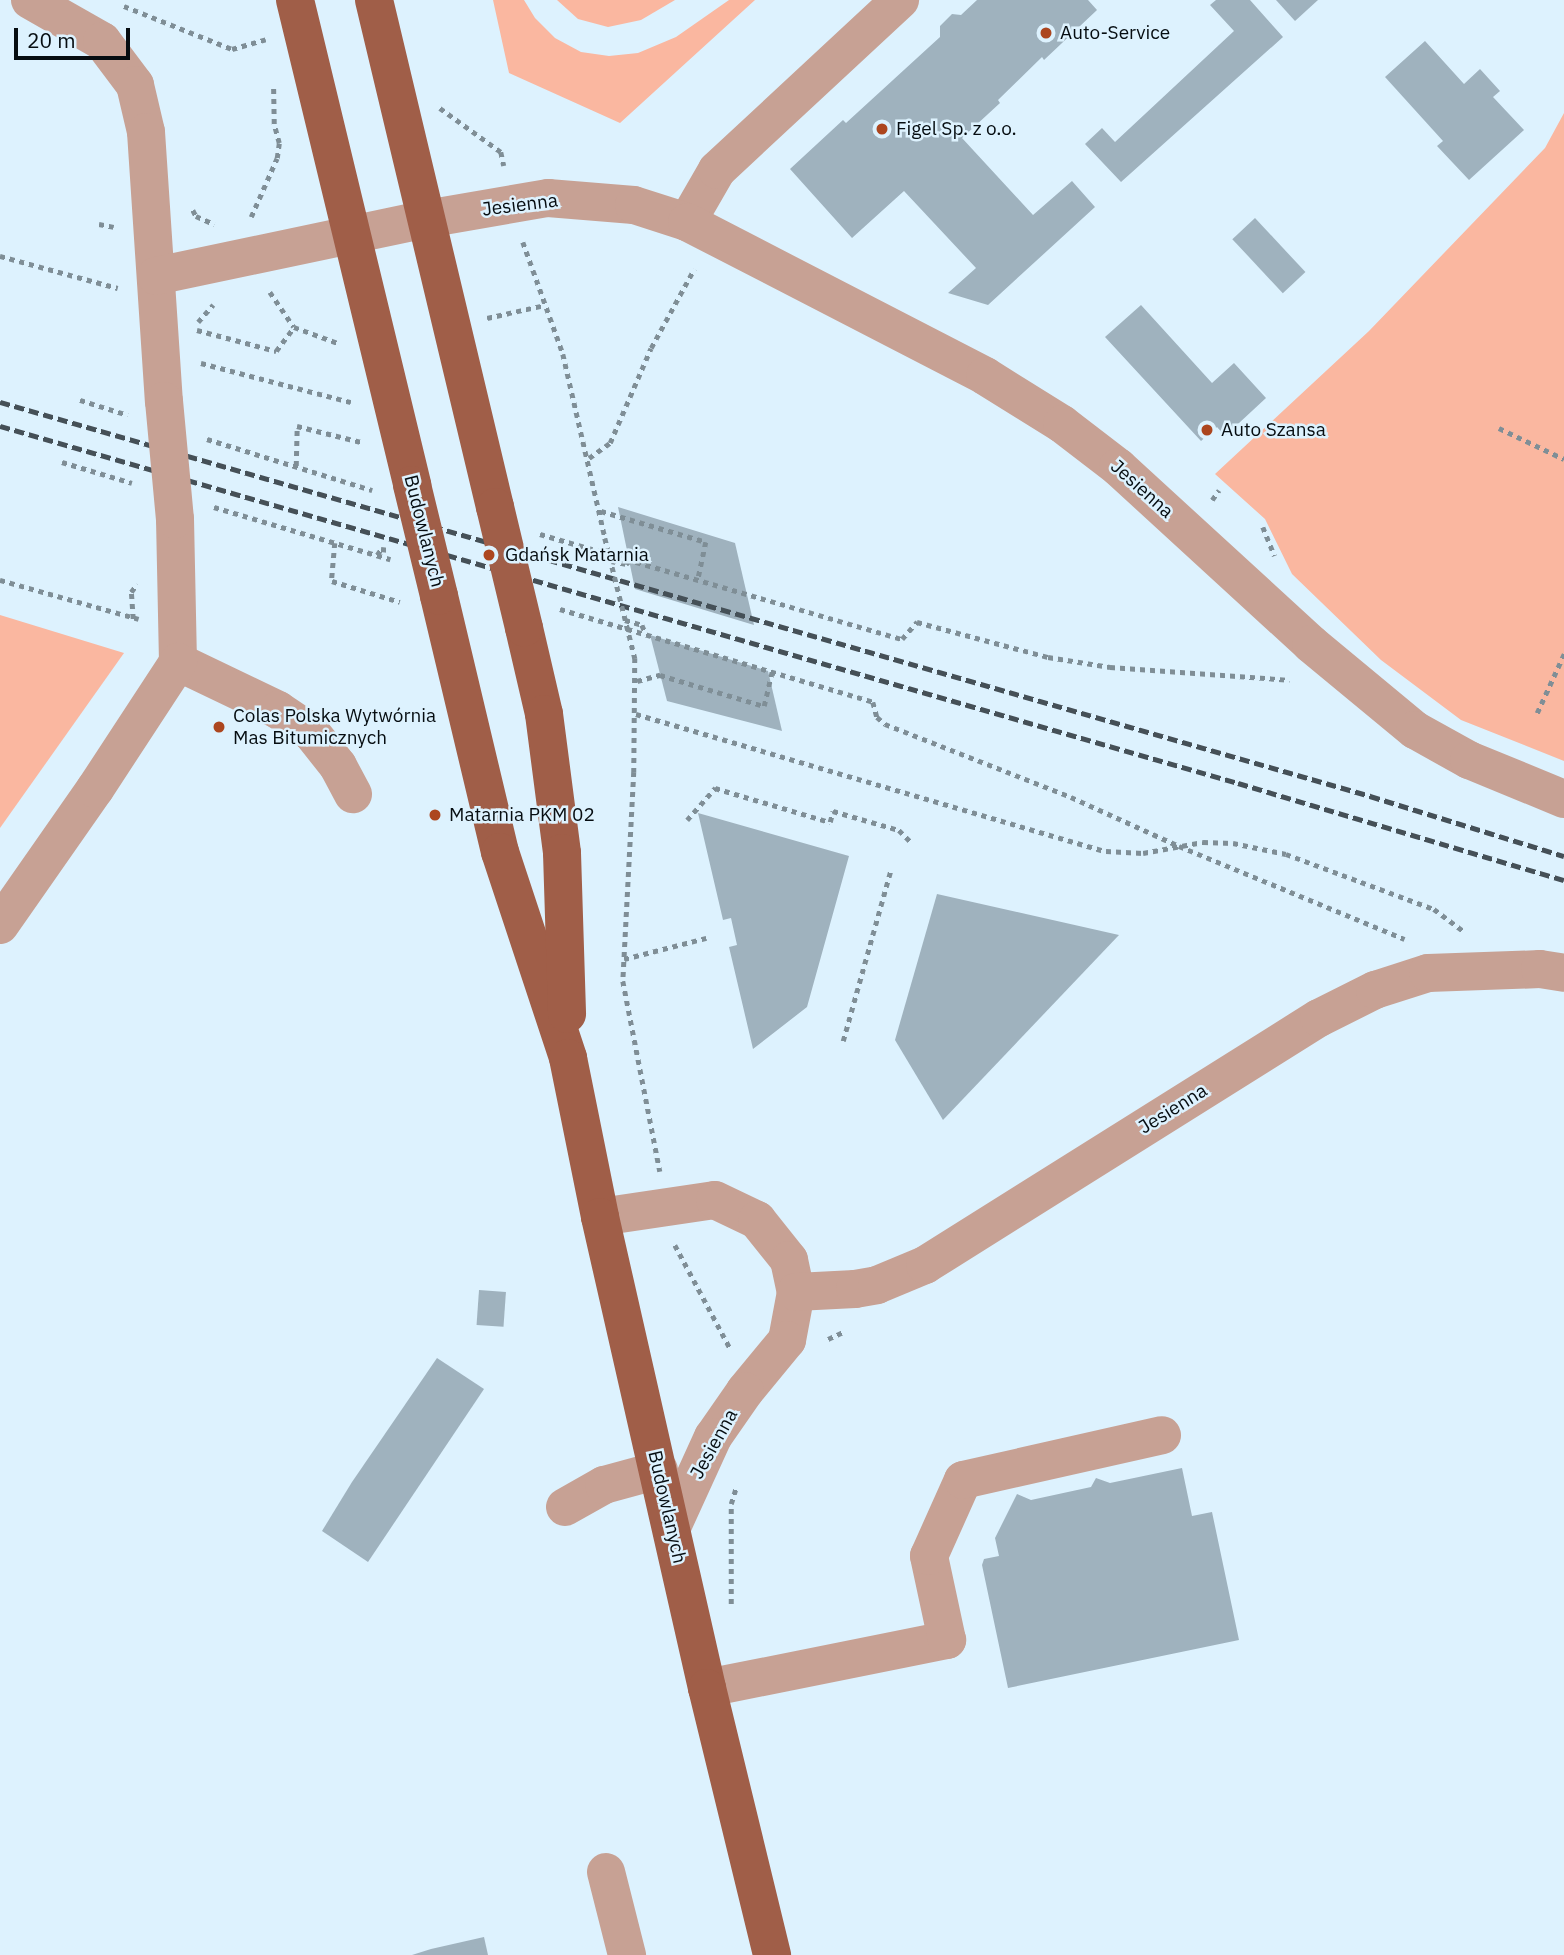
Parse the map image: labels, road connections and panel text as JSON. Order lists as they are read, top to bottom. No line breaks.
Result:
{"streets":{"main road":["Budowlanych"],"street":["Jesienna"]},"crossings":[["Jesienna","Budowlanych"]],"places":["Auto-Service","Figel Sp. z o.o.","Auto Szansa","Gdańsk Matarnia","Colas Polska Wytwórnia Mas Bitumicznych","Matarnia PKM 02"],"scale_bar":"20 m"}
